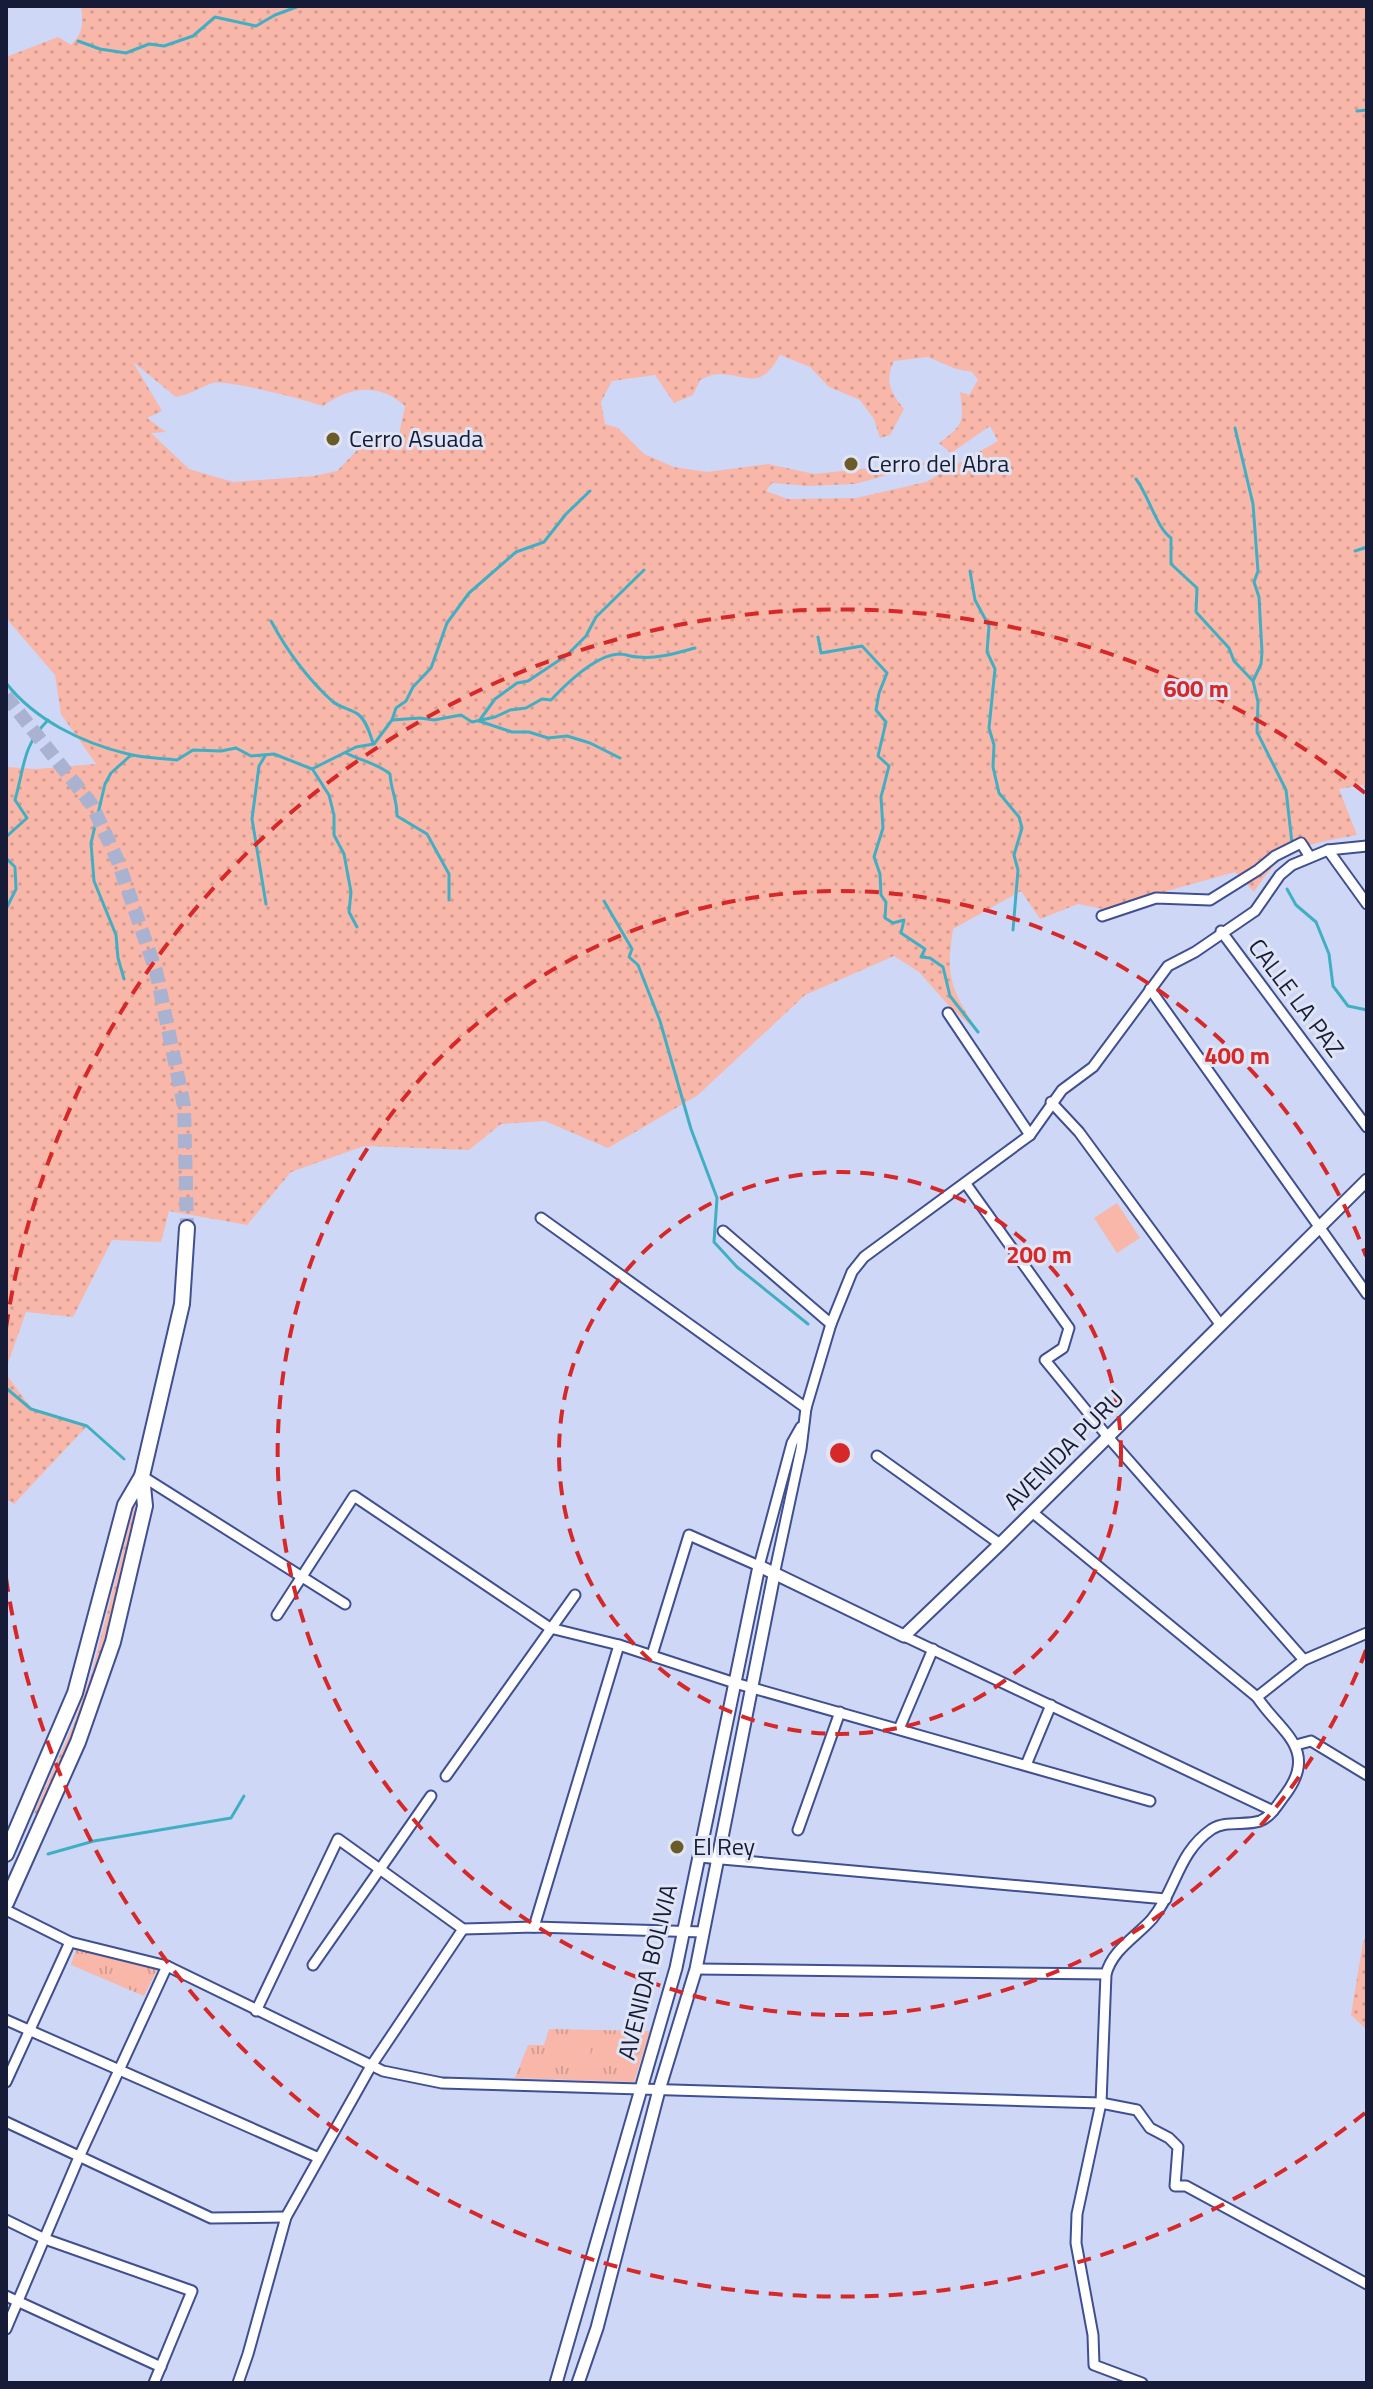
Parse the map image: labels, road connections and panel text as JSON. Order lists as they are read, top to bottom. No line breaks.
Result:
{"streets":{"street":["CALLE LA PAZ","AVENIDA PURU","AVENIDA BOLIVIA"]},"places":["Cerro Asuada","Cerro del Abra","El Rey"],"rings":["600 m","400 m","200 m"]}
